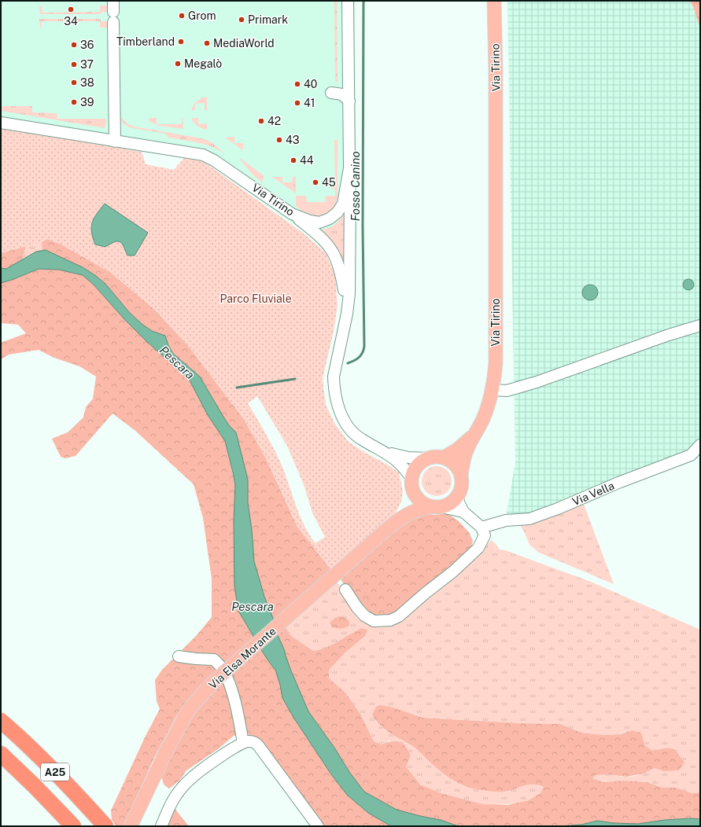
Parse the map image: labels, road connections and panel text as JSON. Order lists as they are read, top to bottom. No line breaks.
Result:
{"streets":{"highway":["A25"],"main road":["Via Tirino","Via Elsa Morante"],"street":["Via Vella"]},"crossings":[["Via Tirino","Via Elsa Morante"]],"water":["Fosso Canino","Pescara"],"parks":["Parco Fluviale"],"places":["34","Grom","Primark","Timberland","MediaWorld","36","Megalò","37","38","40","39","41","42","43","44","45"]}
